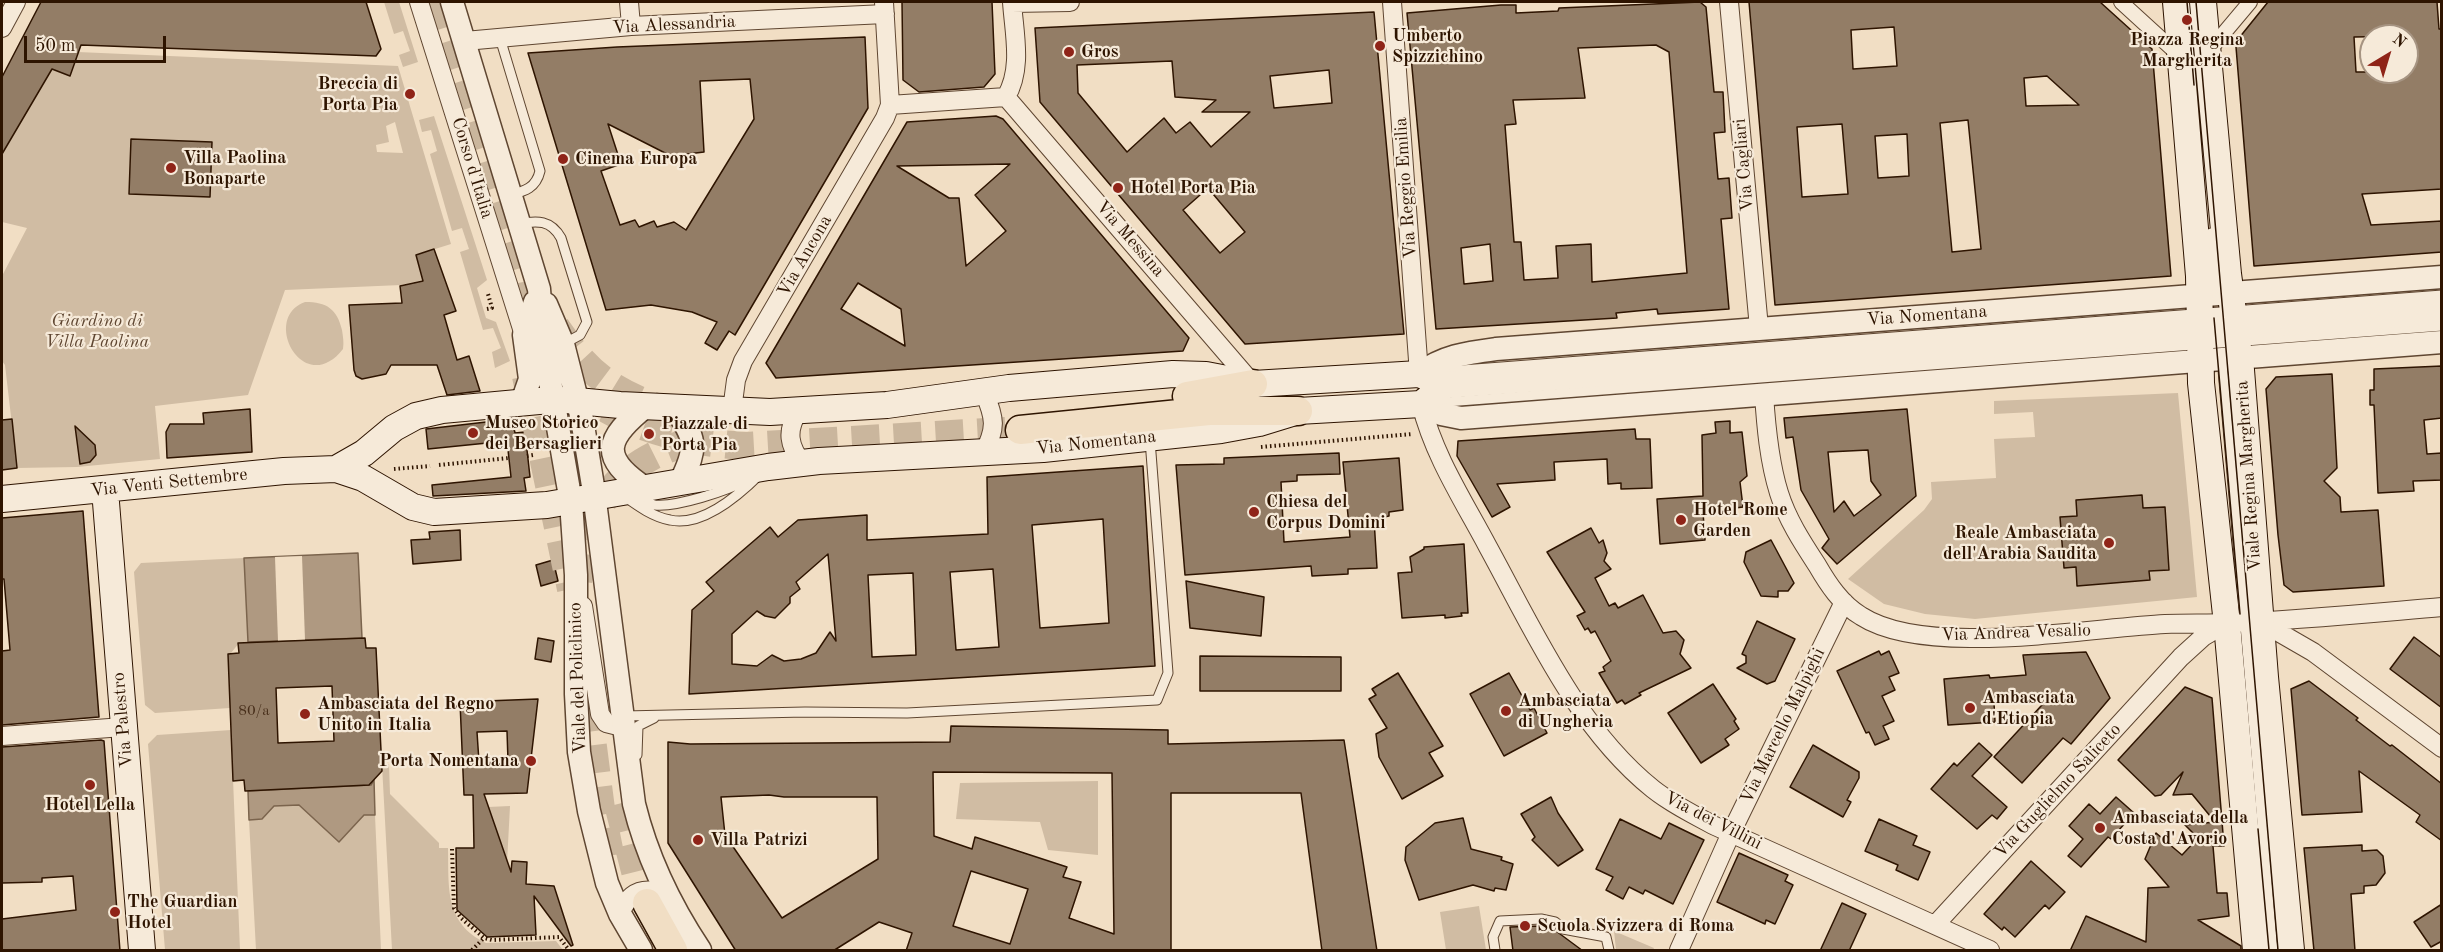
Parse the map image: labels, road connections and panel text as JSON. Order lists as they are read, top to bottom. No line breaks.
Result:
{"streets":{"main road":["Via Nomentana","Viale Regina Margherita","Via Venti Settembre","Via Palestro"],"street":["Via Alessandria","Via Cagliari","Corso d'Italia","Via Reggio Emilia","Via Messina","Via Ancona","Via Andrea Vesalio","Viale del Policlinico","Via Marcello Malpighi","Via Guglielmo Saliceto","Via dei Villini"]},"crossings":[["Via Alessandria","Corso d'Italia"],["Via Cagliari","Via Nomentana"],["Corso d'Italia","Via Venti Settembre"],["Via Reggio Emilia","Via Nomentana"],["Via Messina","Via Nomentana"],["Via Ancona","Via Nomentana"],["Via Nomentana","Viale Regina Margherita"],["Via Nomentana","Via Andrea Vesalio"],["Via Nomentana","Via dei Villini"],["Viale Regina Margherita","Via Andrea Vesalio"],["Viale Regina Margherita","Via Guglielmo Saliceto"],["Via Venti Settembre","Viale del Policlinico"],["Via Venti Settembre","Via Palestro"],["Via Andrea Vesalio","Via Marcello Malpighi"],["Via Andrea Vesalio","Via Guglielmo Saliceto"],["Via Marcello Malpighi","Via dei Villini"],["Via Guglielmo Saliceto","Via dei Villini"]],"parks":["Giardino di Villa Paolina"],"places":["Piazza Regina Margherita","Umberto Spizzichino","Gros","Breccia di Porta Pia","Cinema Europa","Villa Paolina Bonaparte","Hotel Porta Pia","Museo Storico dei Bersaglieri","Piazzale di Porta Pia","Chiesa del Corpus Domini","Hotel Rome Garden","Reale Ambasciata dell'Arabia Saudita","Ambasciata d'Etiopia","Ambasciata di Ungheria","Ambasciata del Regno Unito in Italia","Porta Nomentana","Hotel Lella","Ambasciata della Costa d'Avorio","Villa Patrizi","The Guardian Hotel","Scuola Svizzera di Roma"],"house_numbers":["80/a"],"scale_bar":"50 m","north":"top right"}
